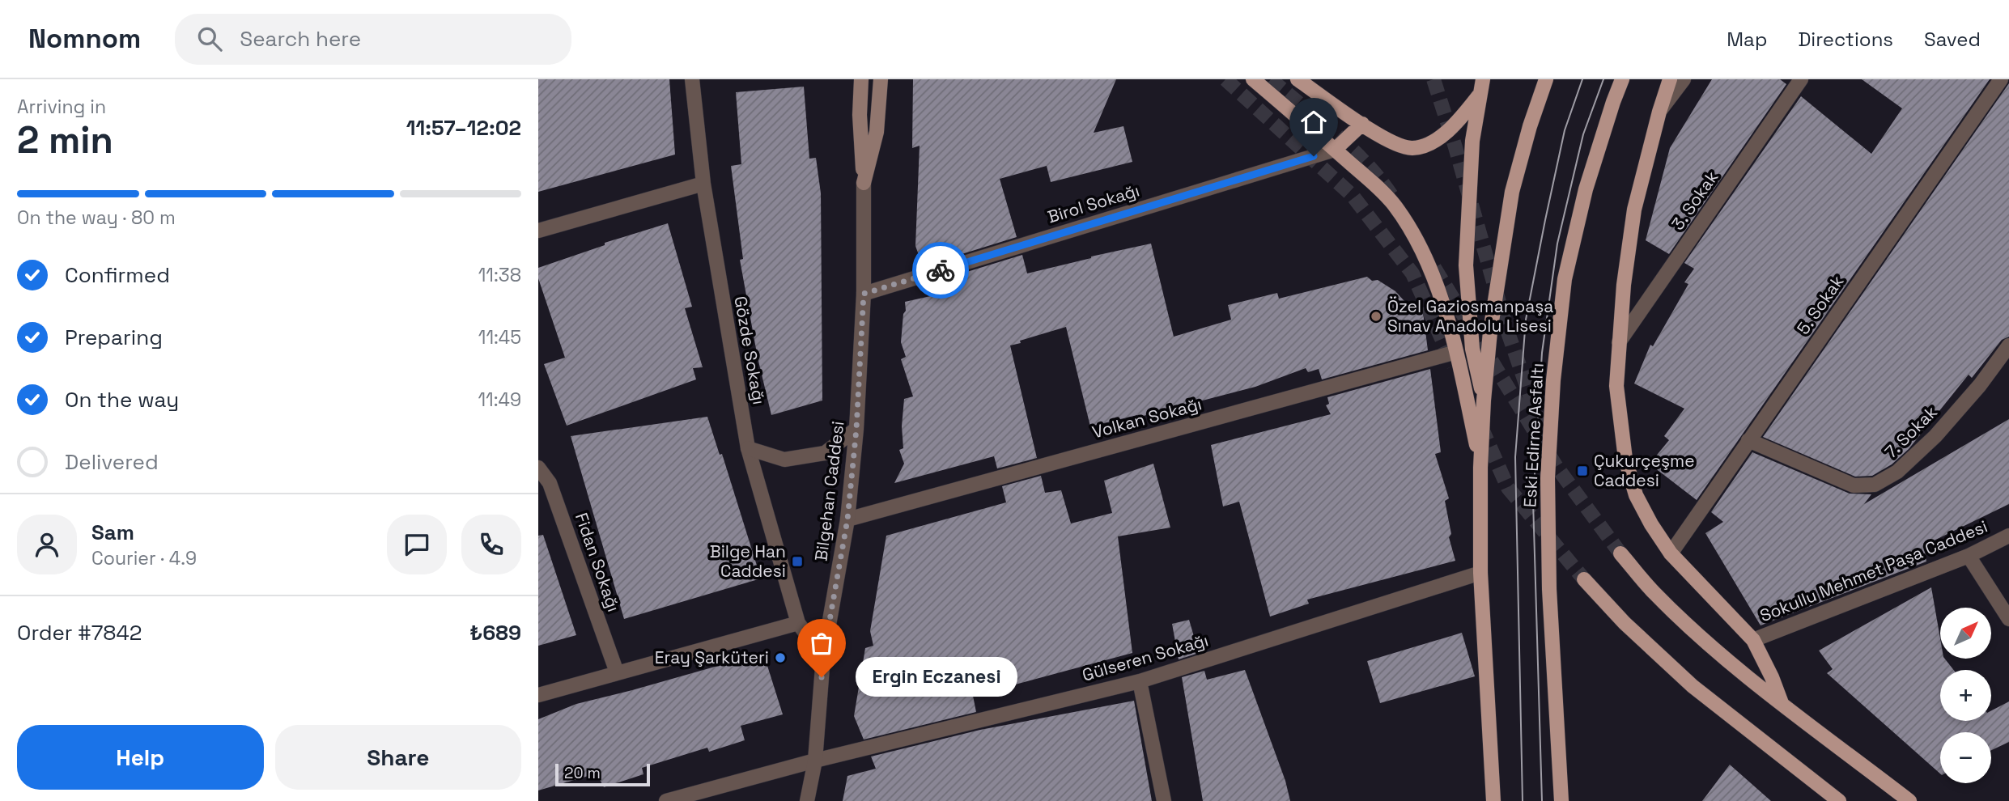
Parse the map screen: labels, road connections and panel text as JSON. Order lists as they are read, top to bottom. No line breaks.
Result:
{"streets":{"main road":["Eski Edirne Asfaltı","Bilgehan Caddesi"],"street":["3. Sokak","Birol Sokağı","5. Sokak","Gözde Sokağı","Volkan Sokağı","7. Sokak","Fidan Sokağı","Sokullu Mehmet Paşa Caddesi","Gülseren Sokağı"]},"crossings":[["Birol Sokağı","Bilgehan Caddesi"],["5. Sokak","7. Sokak"],["Volkan Sokağı","Bilgehan Caddesi"],["Bilgehan Caddesi","Gülseren Sokağı"]],"places":{"other":["Özel Gaziosmanpaşa Sınav Anadolu Lisesi","Eray Şarküteri","Ergin Eczanesi"],"transit":["Çukurçeşme Caddesi","Bilge Han Caddesi"]},"scale_bar":"20 m","north":"top right","page":{"header":"Nomnom","search":"Search here","nav":["Map","Directions","Saved"],"heading":["2 min","Arriving in","11:57–12:02"],"panel":["Sam","Courier · 4.9","Order #7842","₺689"],"bar":"On the way · 80 m","list":[["Confirmed","11:38"],["Preparing","11:45"],["On the way","11:49"],"Delivered"],"map_buttons":["+","−"],"bubble":"Ergin Eczanesi","buttons":["Help","Share"],"scale":"20 m"}}
